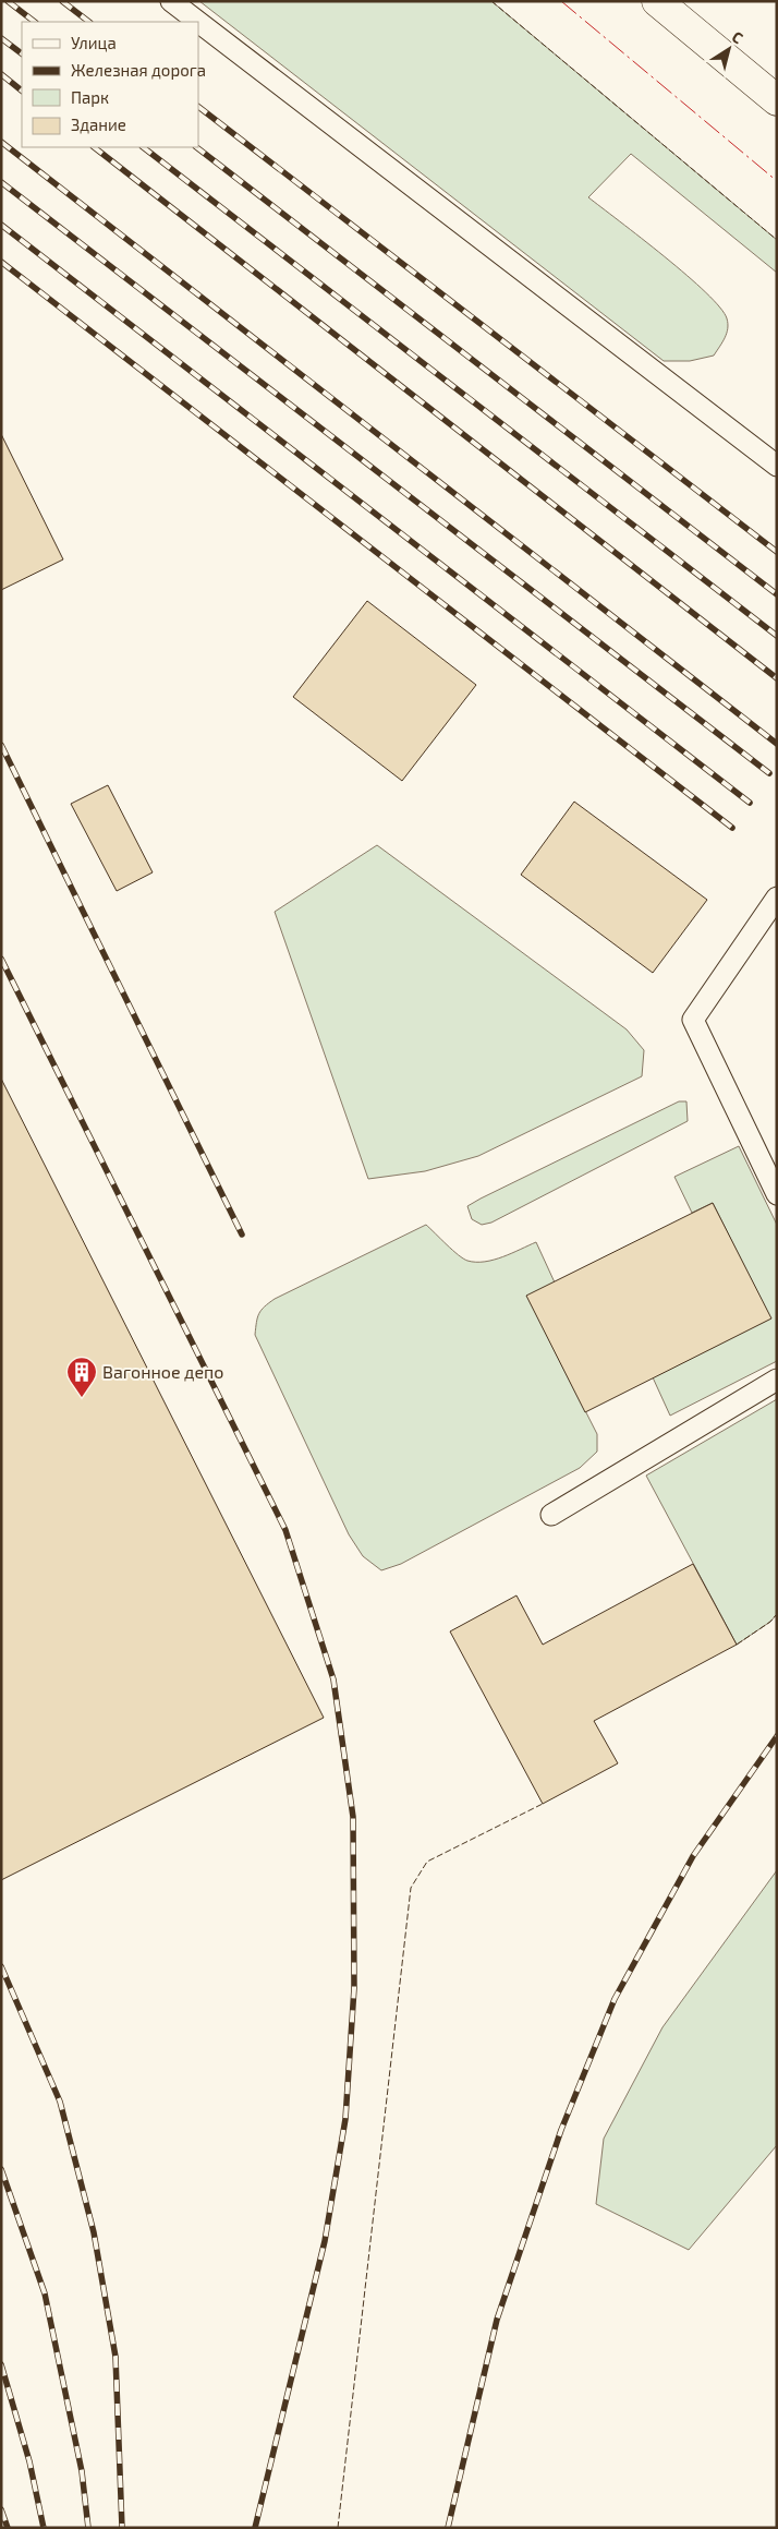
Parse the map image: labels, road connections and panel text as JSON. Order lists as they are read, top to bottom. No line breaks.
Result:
{"places":{"building":["Вагонное депо"]},"legend":["Улица","Железная дорога","Парк","Здание"],"north":"top right"}
